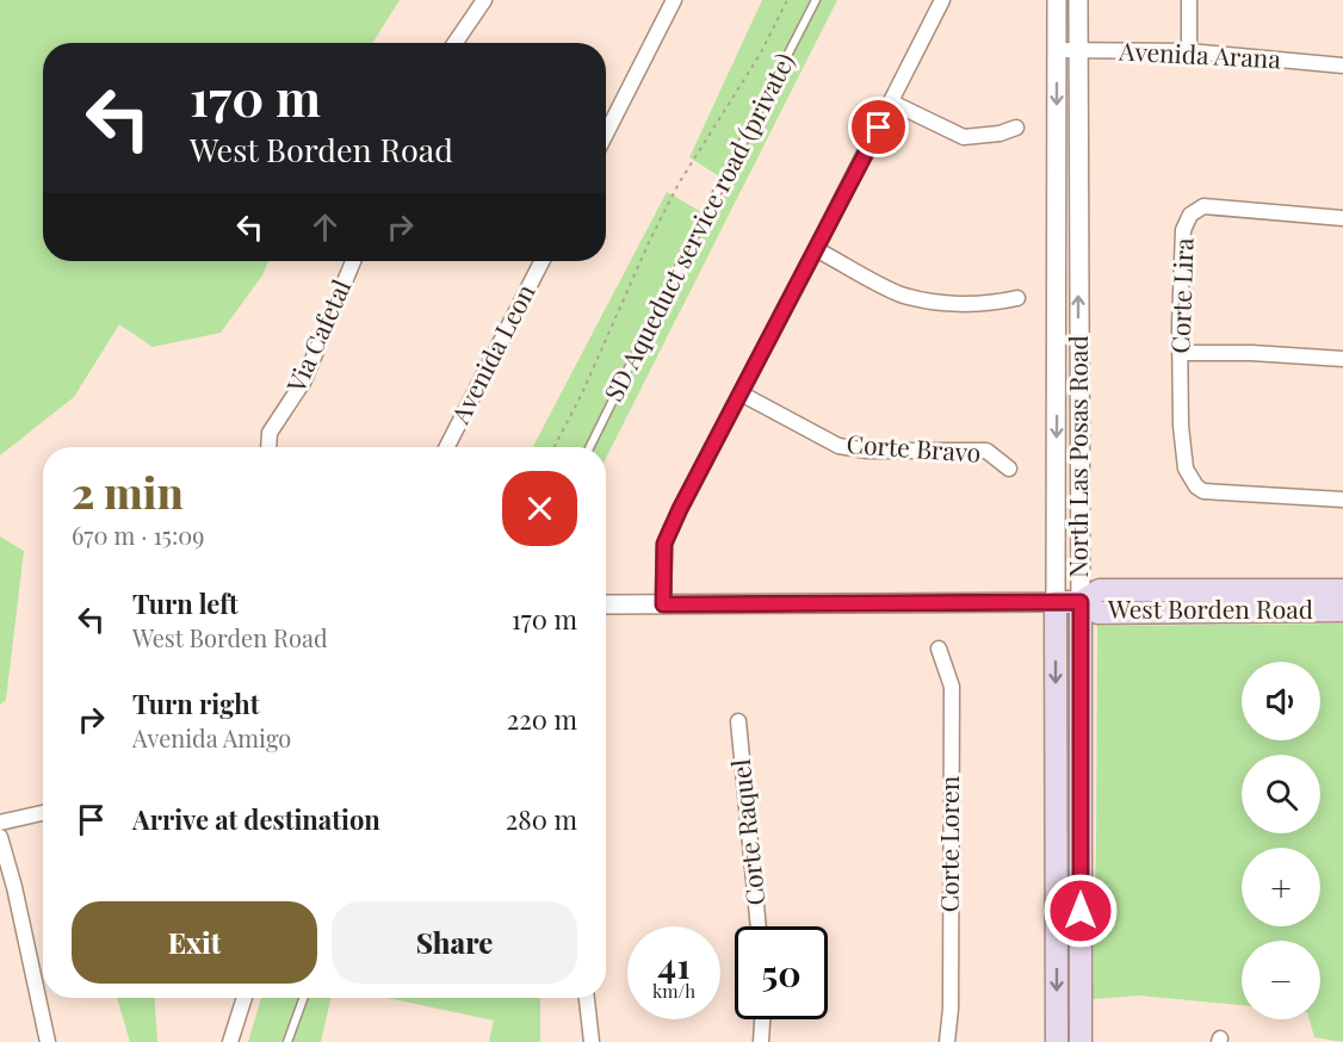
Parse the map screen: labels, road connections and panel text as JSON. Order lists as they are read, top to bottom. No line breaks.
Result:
{"streets":{"main road":["North Las Posas Road","West Borden Road"],"street":["Avenida Arana","Corte Lira","Via Cafetal","Avenida Leon","Corte Bravo","Corte Raquel","Corte Loren"],"lane":["SD Aqueduct service road (private)"]},"crossings":[["Avenida Arana","North Las Posas Road"],["North Las Posas Road","West Borden Road"]],"page":{"turn":["170 m","West Borden Road"],"heading":["2 min","670 m · 15:09"],"list":[{"name":"Turn left","note":"West Borden Road","value":"170 m"},{"name":"Turn right","note":"Avenida Amigo","value":"220 m"},{"name":"Arrive at destination","value":"280 m"}],"map_buttons":["+","−"],"buttons":["Exit","Share"],"speed":"41 km/h","limit":"50"}}
